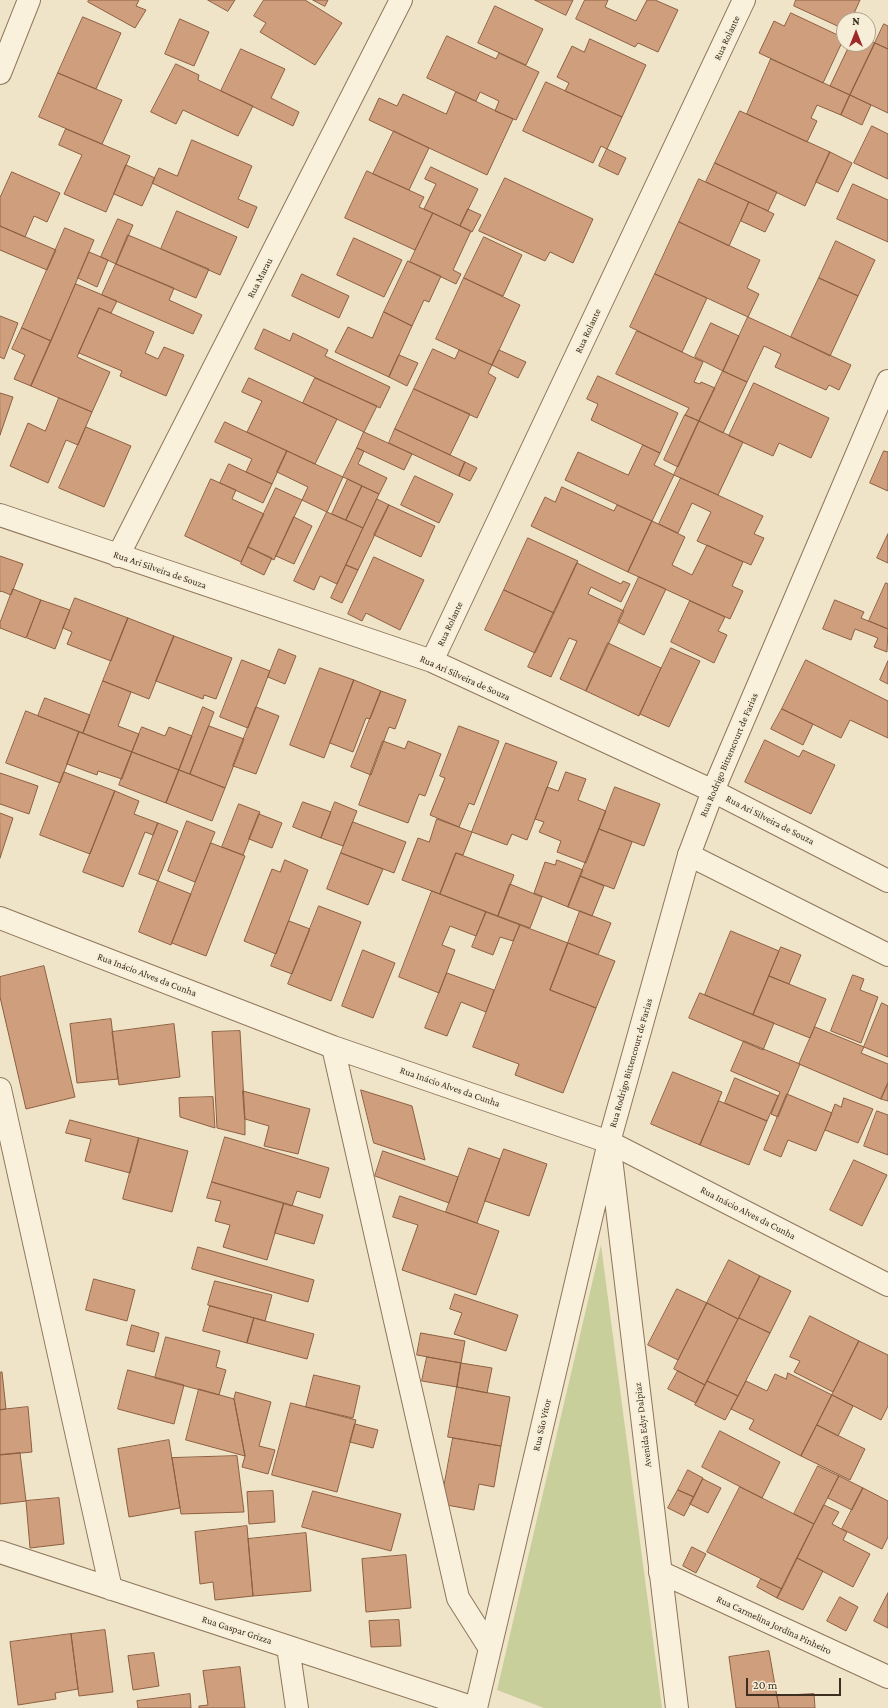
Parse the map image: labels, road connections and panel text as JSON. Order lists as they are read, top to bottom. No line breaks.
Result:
{"streets":{"street":["Rua Rolante","Rua Marau","Rua Ari Silveira de Souza","Rua Rodrigo Bittencourt de Farias","Rua Inácio Alves da Cunha","Rua São Vítor","Avenida Edyr Dalpiaz","Rua Carmelina Jordina Pinheiro","Rua Gaspar Grizza"]},"crossings":[["Rua Rolante","Rua Ari Silveira de Souza"],["Rua Marau","Rua Ari Silveira de Souza"],["Rua Ari Silveira de Souza","Rua Rodrigo Bittencourt de Farias"],["Rua Rodrigo Bittencourt de Farias","Rua Inácio Alves da Cunha"],["Rua Rodrigo Bittencourt de Farias","Rua São Vítor"],["Rua Rodrigo Bittencourt de Farias","Avenida Edyr Dalpiaz"],["Rua Inácio Alves da Cunha","Rua São Vítor"],["Rua Inácio Alves da Cunha","Avenida Edyr Dalpiaz"],["Rua São Vítor","Avenida Edyr Dalpiaz"],["Rua São Vítor","Rua Gaspar Grizza"],["Avenida Edyr Dalpiaz","Rua Carmelina Jordina Pinheiro"]],"scale_bar":"20 m","north":"top"}
